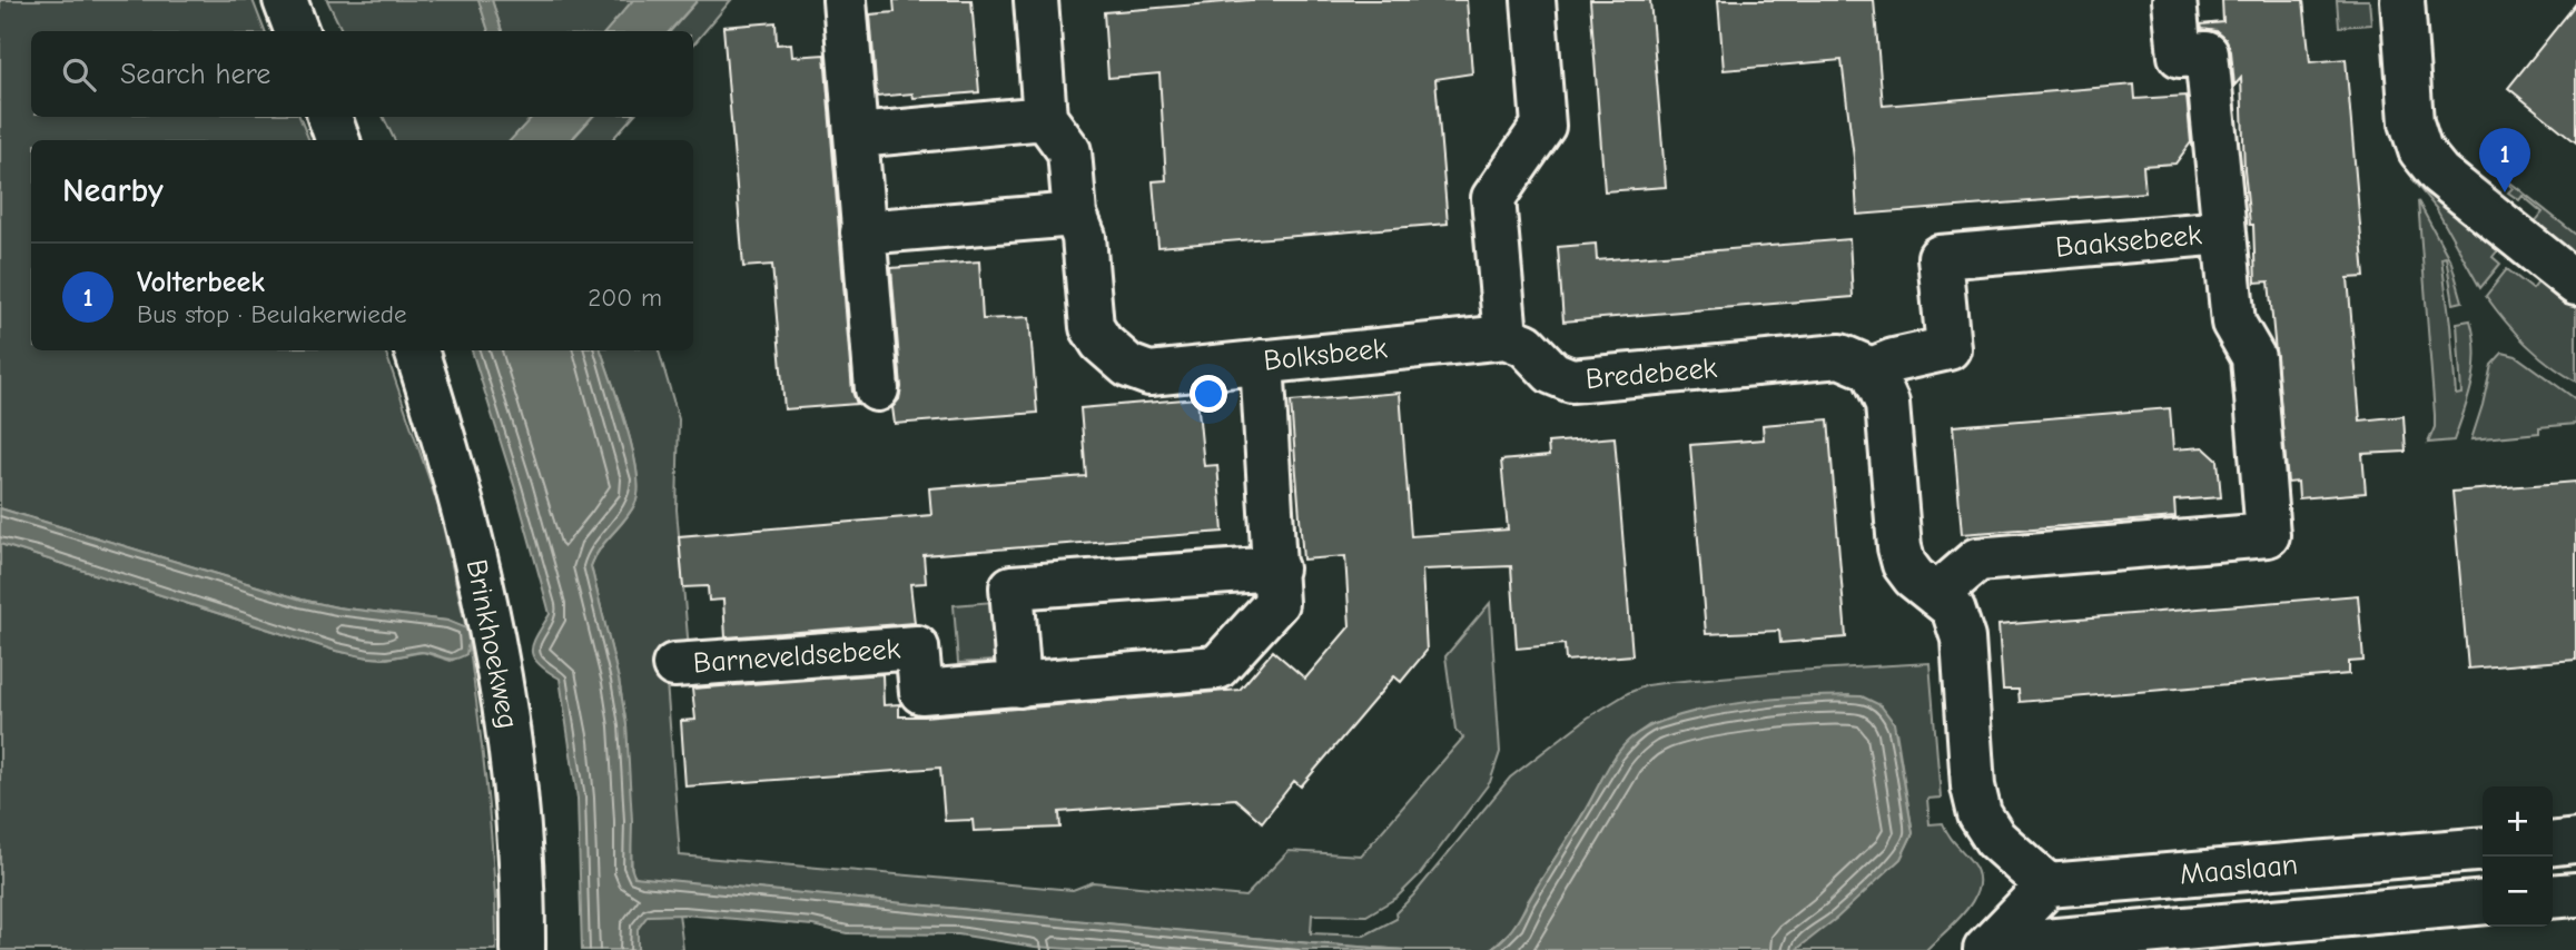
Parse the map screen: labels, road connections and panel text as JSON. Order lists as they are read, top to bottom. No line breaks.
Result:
{"streets":{"street":["Baaksebeek","Bolksbeek","Bredebeek","Brinkhoekweg","Barneveldsebeek","Maaslaan"]},"crossings":[["Baaksebeek","Bredebeek"],["Bolksbeek","Bredebeek"],["Bolksbeek","Barneveldsebeek"]],"page":{"search":"Search here","pins":"1","heading":"Nearby","list":[{"mark":"1","name":"Volterbeek","note":"Bus stop · Beulakerwiede","value":"200 m"}],"map_buttons":["+","−"]}}
